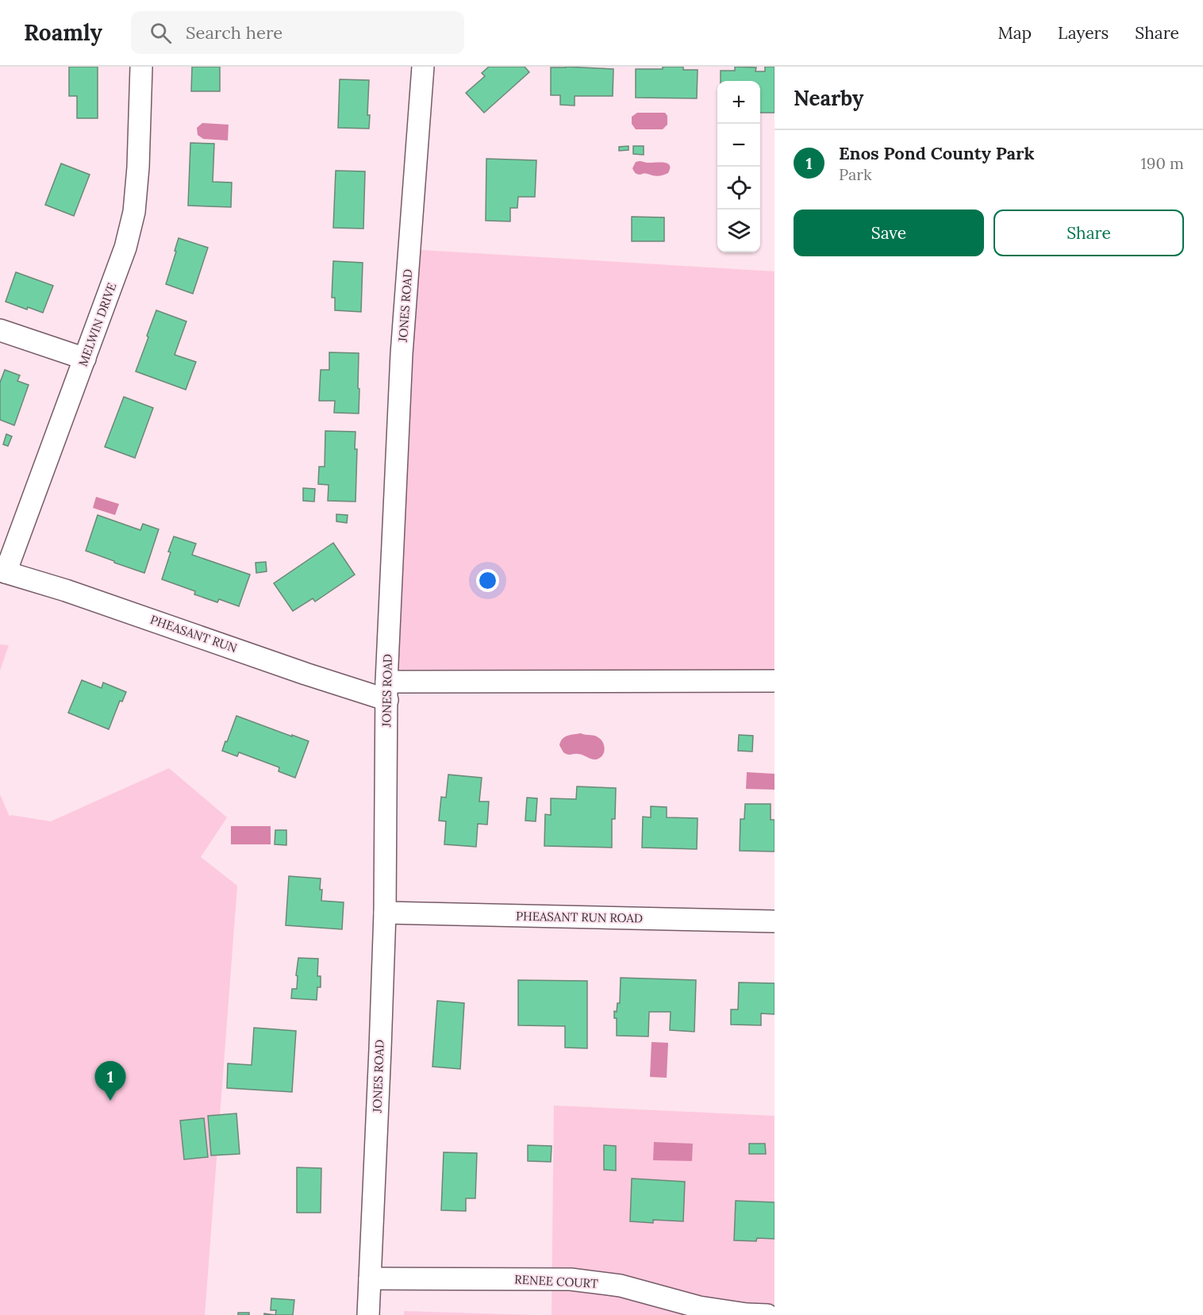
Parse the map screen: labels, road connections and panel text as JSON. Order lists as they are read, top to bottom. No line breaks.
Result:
{"streets":{"street":["JONES ROAD","MELWIN DRIVE","PHEASANT RUN","PHEASANT RUN ROAD","RENEE COURT"]},"crossings":[["JONES ROAD","PHEASANT RUN"],["JONES ROAD","PHEASANT RUN ROAD"],["JONES ROAD","RENEE COURT"],["MELWIN DRIVE","PHEASANT RUN"]],"page":{"header":"Roamly","search":"Search here","nav":["Map","Layers","Share"],"heading":"Nearby","map_buttons":["+","−"],"list":[{"mark":"1","name":"Enos Pond County Park","note":"Park","value":"190 m"}],"buttons":["Save","Share"],"pins":"1"}}
